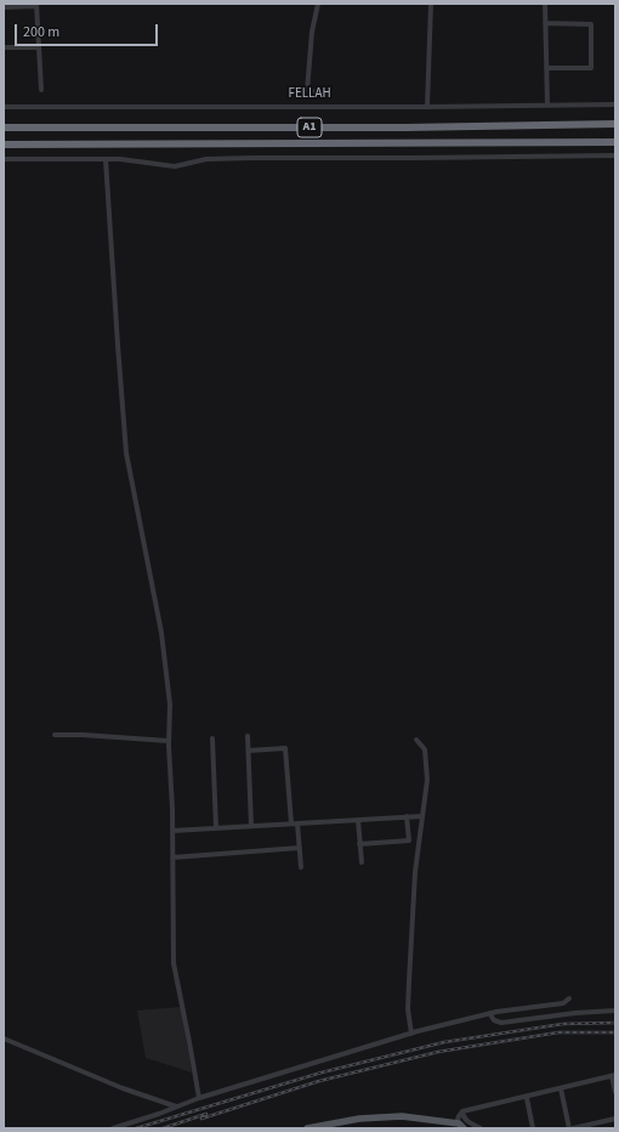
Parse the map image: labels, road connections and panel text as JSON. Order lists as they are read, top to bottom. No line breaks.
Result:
{"streets":{"highway":["A1"],"street":["FELLAH"]},"scale_bar":"200 m"}
